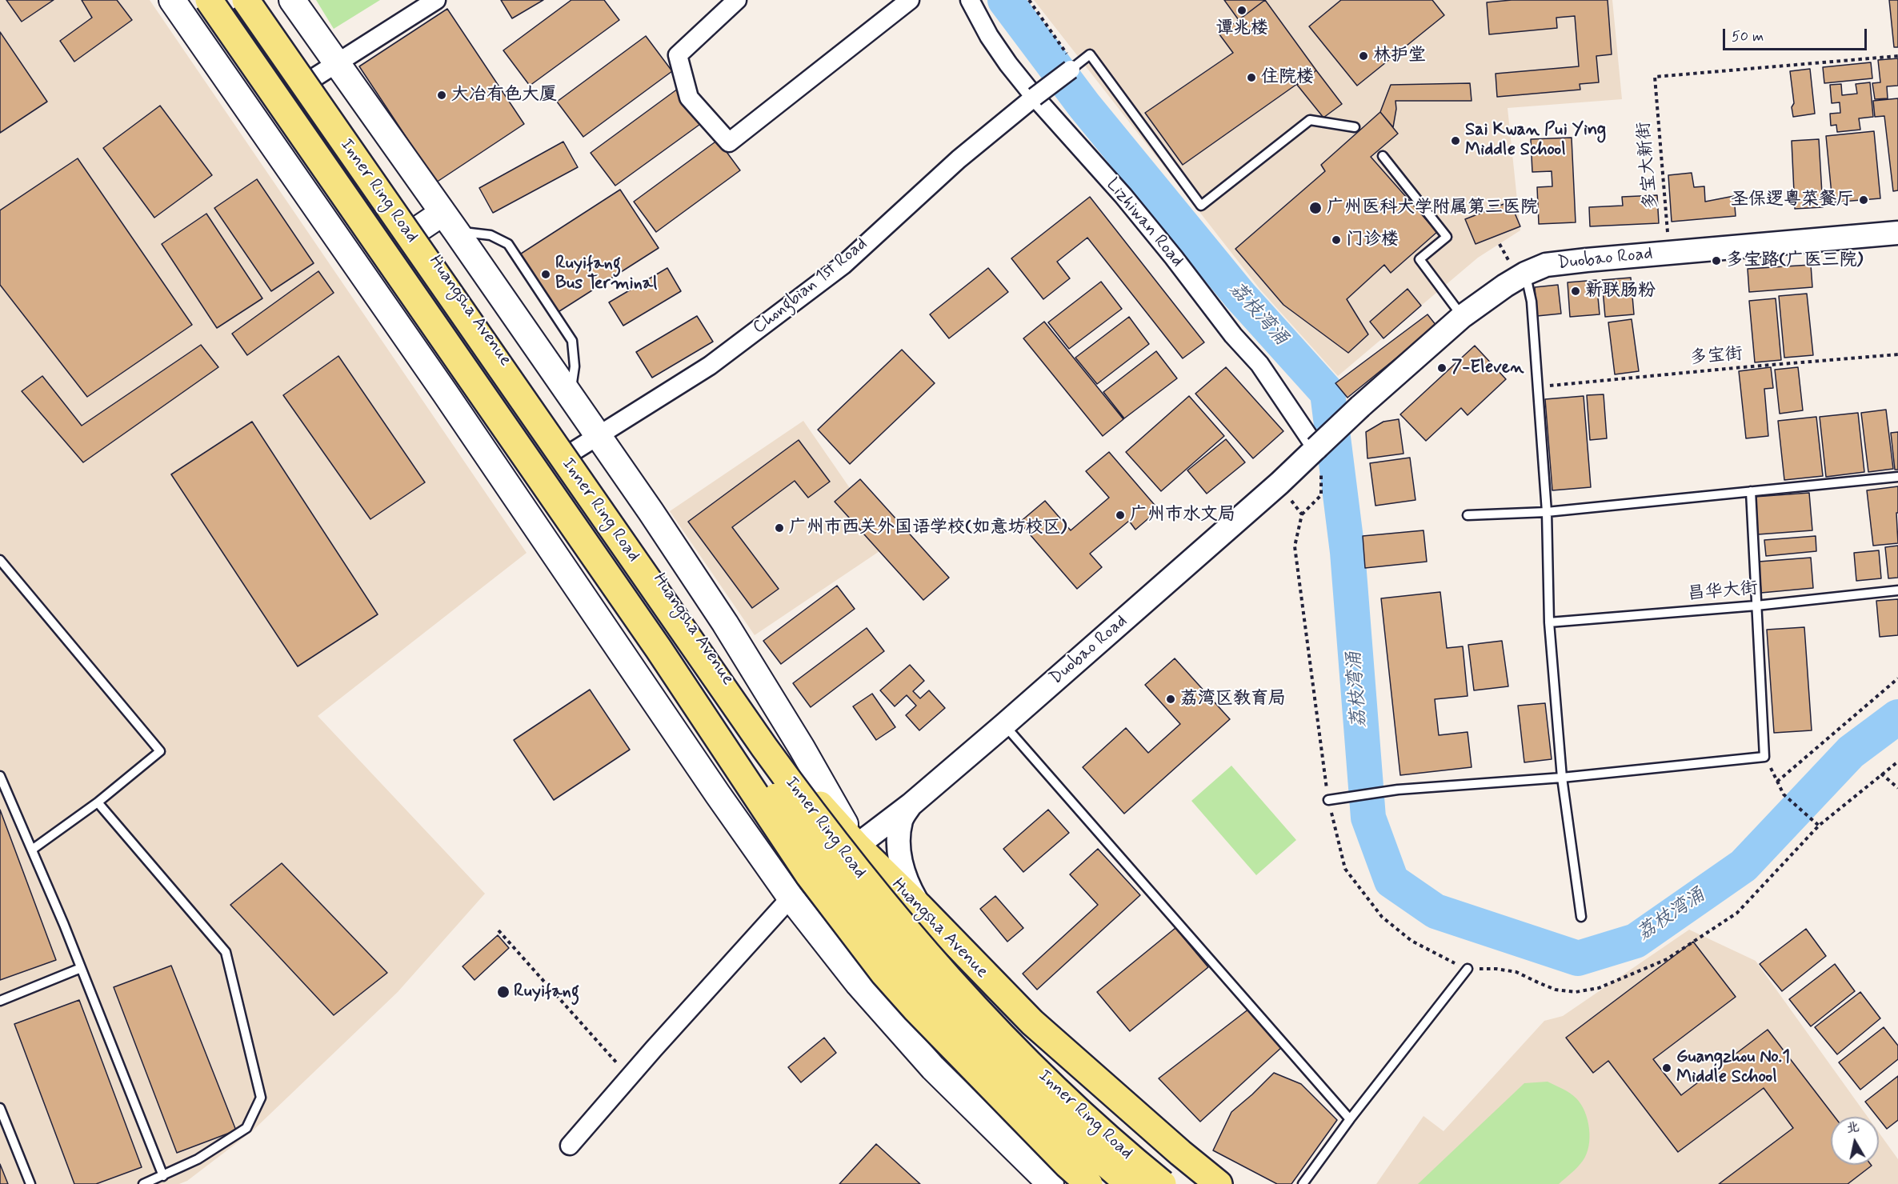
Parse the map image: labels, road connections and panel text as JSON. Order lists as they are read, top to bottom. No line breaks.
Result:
{"streets":{"highway":["Inner Ring Road","Huangsha Avenue"],"street":["Lizhiwan Road","Duobao Road","Chongbian 1st Road"],"lane":["昌华大街"],"path":["多宝大新街","多宝街"]},"crossings":[["多宝大新街","Duobao Road"],["Lizhiwan Road","Duobao Road"],["Lizhiwan Road","Chongbian 1st Road"],["Duobao Road","Huangsha Avenue"],["Chongbian 1st Road","Huangsha Avenue"]],"water":["荔枝湾涌"],"places":["谭兆楼","林护堂","住院楼","大冶有色大厦","Sai Kwan Pui Ying Middle School","圣保逻粤菜餐厅","广州医科大学附属第三医院","门诊楼","多宝路(广医三院)","Ruyifang Bus Terminal","新联肠粉","7-Eleven","广州市水文局","广州市西关外国语学校(如意坊校区)","荔湾区教育局","Ruyifang","Guangzhou No.1 Middle School"],"scale_bar":"50 m","north":"top"}
